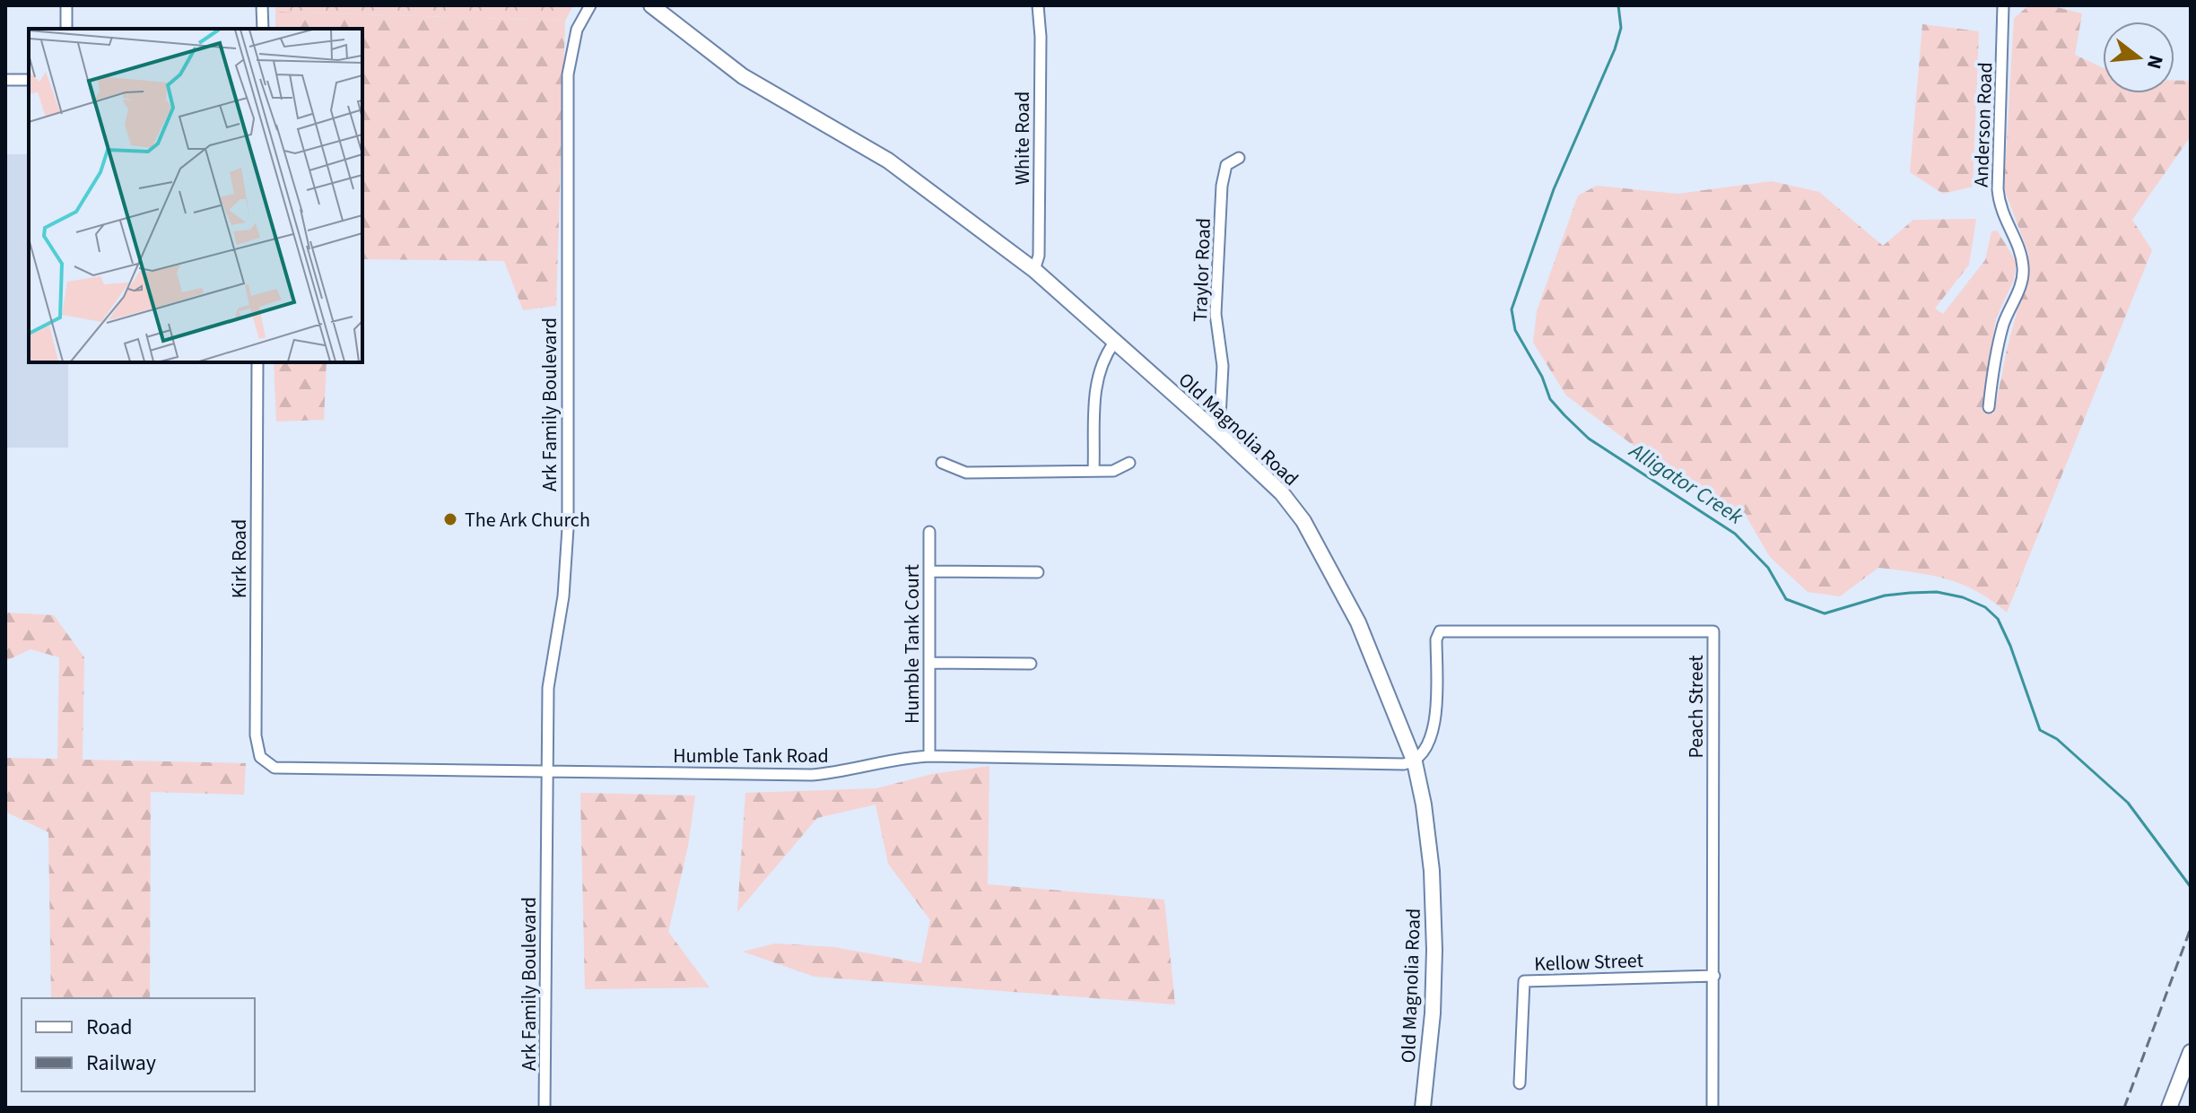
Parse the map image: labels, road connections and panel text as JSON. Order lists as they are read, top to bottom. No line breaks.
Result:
{"streets":{"street":["Anderson Road","White Road","Traylor Road","Ark Family Boulevard","Old Magnolia Road","Kirk Road","Humble Tank Court","Peach Street","Humble Tank Road","Kellow Street"]},"crossings":[["White Road","Old Magnolia Road"],["Traylor Road","Old Magnolia Road"],["Ark Family Boulevard","Humble Tank Road"],["Old Magnolia Road","Peach Street"],["Old Magnolia Road","Humble Tank Road"],["Kirk Road","Humble Tank Road"],["Humble Tank Court","Humble Tank Road"],["Peach Street","Humble Tank Road"],["Peach Street","Kellow Street"]],"water":["Alligator Creek"],"places":["The Ark Church"],"legend":["Road","Railway"],"north":"right"}
